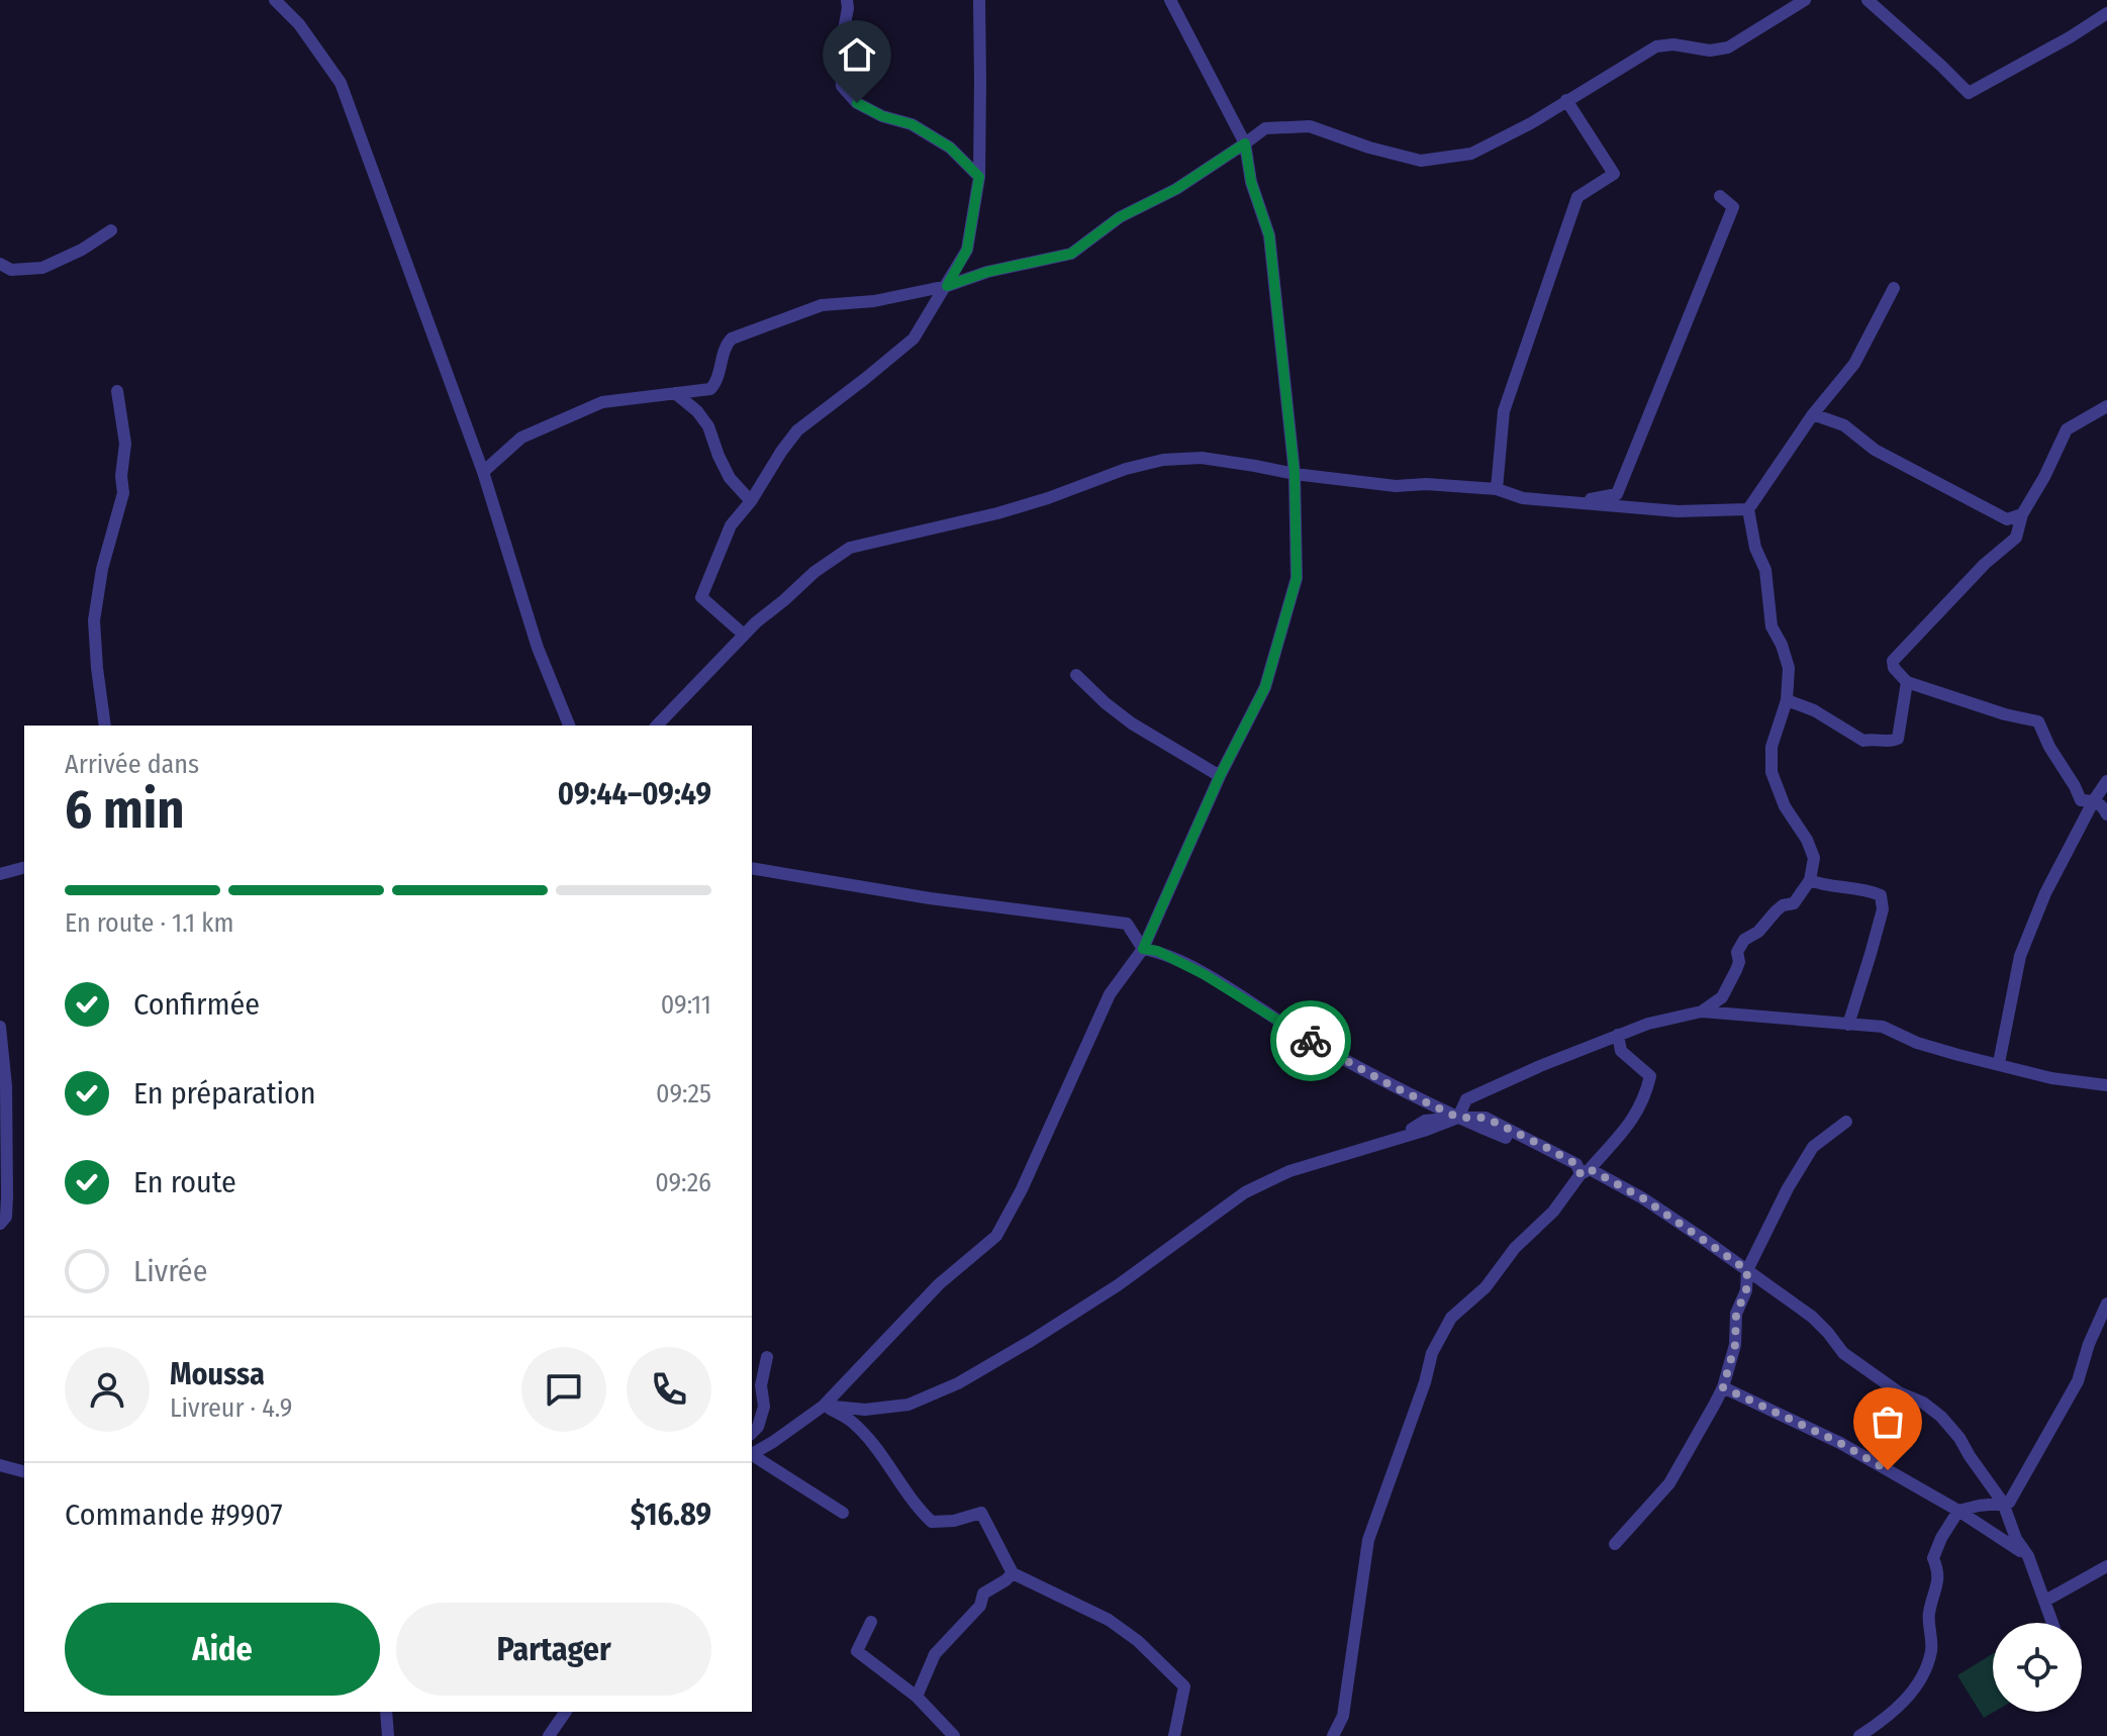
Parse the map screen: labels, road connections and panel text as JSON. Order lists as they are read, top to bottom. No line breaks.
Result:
{"page":{"heading":["6 min","Arrivée dans","09:44–09:49"],"panel":["Moussa","Livreur · 4.9","Commande #9907","$16.89"],"bar":"En route · 1.1 km","list":[["Confirmée","09:11"],["En préparation","09:25"],["En route","09:26"],"Livrée"],"buttons":["Aide","Partager"]}}
